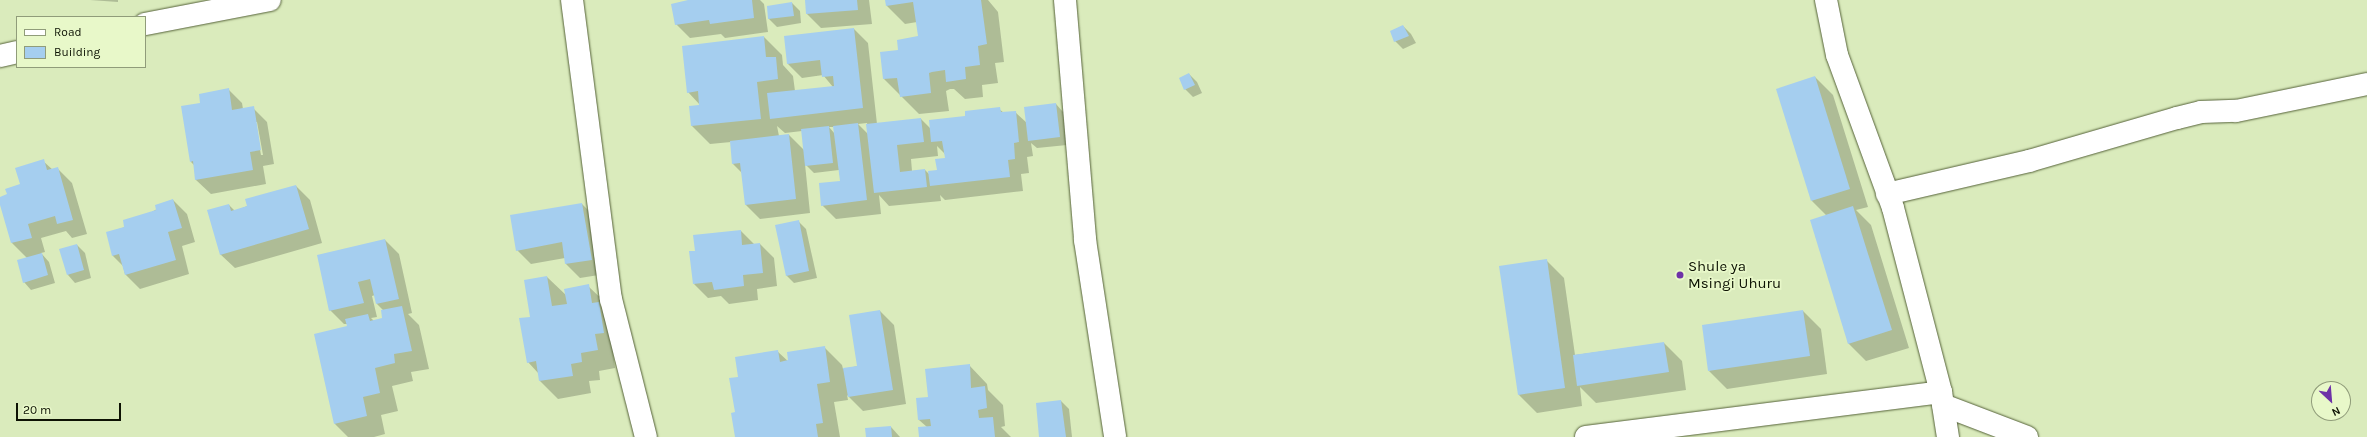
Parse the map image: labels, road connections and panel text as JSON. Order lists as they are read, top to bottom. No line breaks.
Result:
{"places":["Shule ya Msingi Uhuru"],"legend":["Road","Building"],"scale_bar":"20 m","north":"bottom right"}
